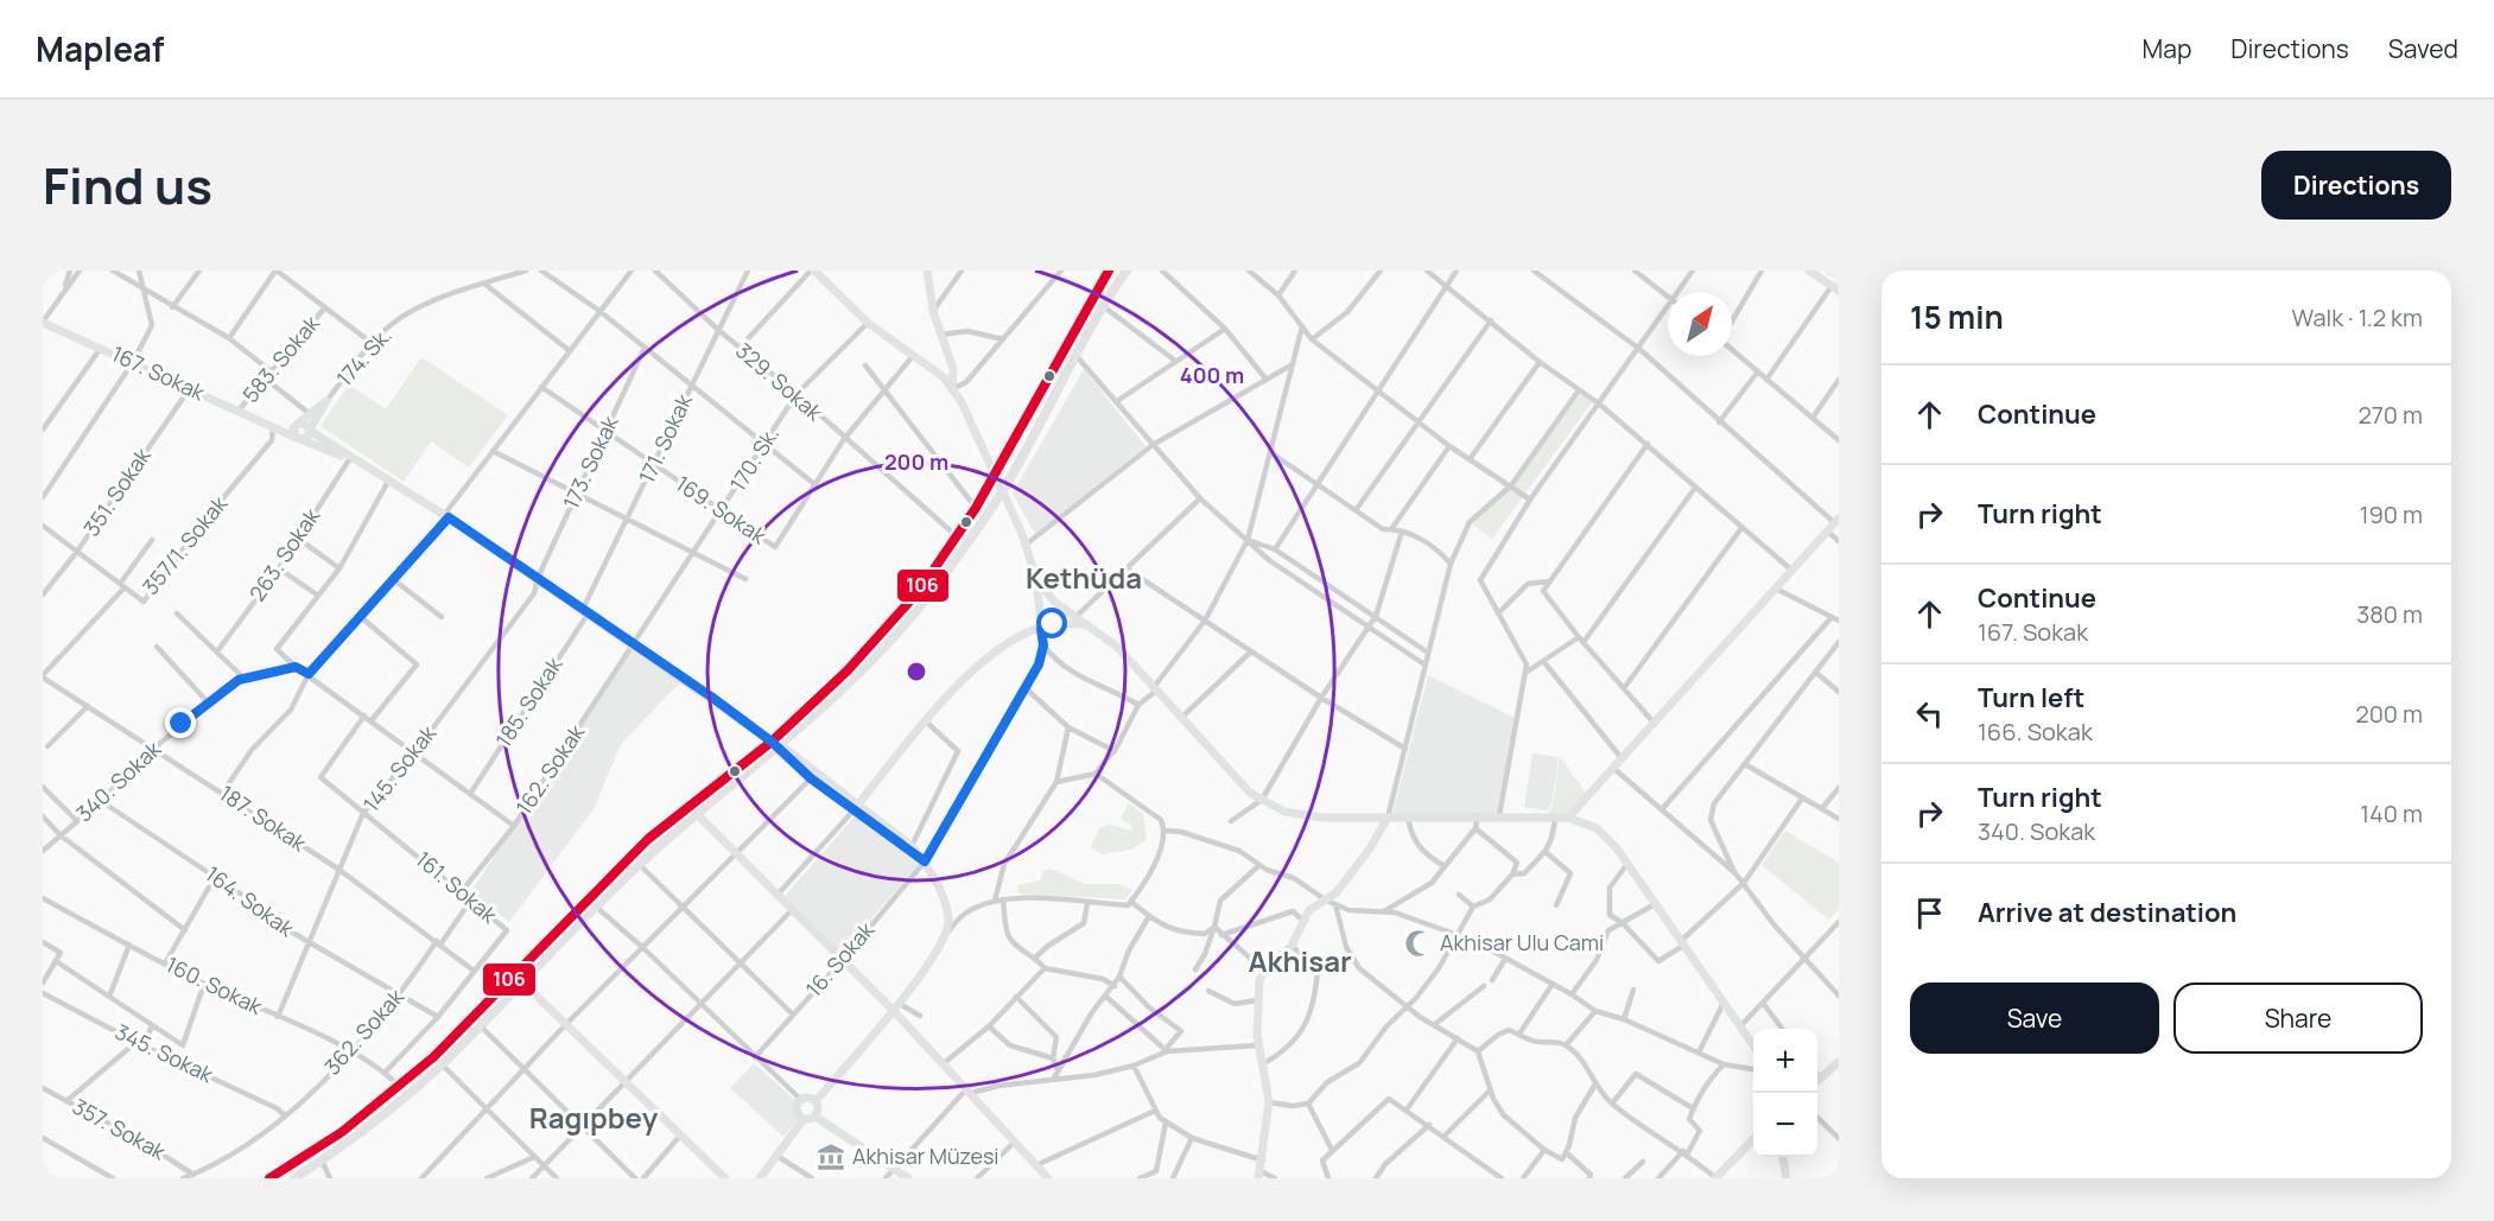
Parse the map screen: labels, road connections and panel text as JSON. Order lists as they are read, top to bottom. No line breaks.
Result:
{"streets":{"street":["174. Sk.","583. Sokak","167. Sokak","329. Sokak","171. Sokak","170. Sk.","173. Sokak","351. Sokak","169. Sokak","357/1. Sokak","263. Sokak","185. Sokak","145. Sokak","162. Sokak","340. Sokak","187. Sokak","161. Sokak","164. Sokak","16. Sokak","160. Sokak","362. Sokak","345. Sokak","357. Sokak"]},"crossings":[["583. Sokak","167. Sokak"],["167. Sokak","351. Sokak"],["167. Sokak","357/1. Sokak"],["167. Sokak","263. Sokak"],["329. Sokak","171. Sokak"],["329. Sokak","170. Sk."],["329. Sokak","169. Sokak"],["171. Sokak","169. Sokak"],["171. Sokak","185. Sokak"],["170. Sk.","169. Sokak"],["170. Sk.","162. Sokak"],["173. Sokak","169. Sokak"],["173. Sokak","145. Sokak"],["351. Sokak","357/1. Sokak"],["145. Sokak","187. Sokak"],["145. Sokak","161. Sokak"],["145. Sokak","164. Sokak"],["145. Sokak","160. Sokak"],["162. Sokak","161. Sokak"],["340. Sokak","187. Sokak"],["340. Sokak","164. Sokak"],["187. Sokak","161. Sokak"],["187. Sokak","362. Sokak"],["161. Sokak","362. Sokak"],["164. Sokak","362. Sokak"],["160. Sokak","362. Sokak"],["362. Sokak","345. Sokak"]],"districts":["Kethüda","Akhisar","Ragıpbey"],"places":{"mosque":["Akhisar Ulu Cami"],"museum":["Akhisar Müzesi"]},"lines":["transit line 106"],"north":"top right","page":{"header":"Mapleaf","nav":["Map","Directions","Saved"],"title":"Find us","buttons":["Directions",["Save","Share"]],"heading":["15 min","Walk · 1.2 km"],"list":[["Continue","270 m"],["Turn right","190 m"],["Continue","167. Sokak","380 m"],["Turn left","166. Sokak","200 m"],["Turn right","340. Sokak","140 m"],"Arrive at destination"],"map_buttons":["+","−"]},"rings":["400 m","200 m"]}
